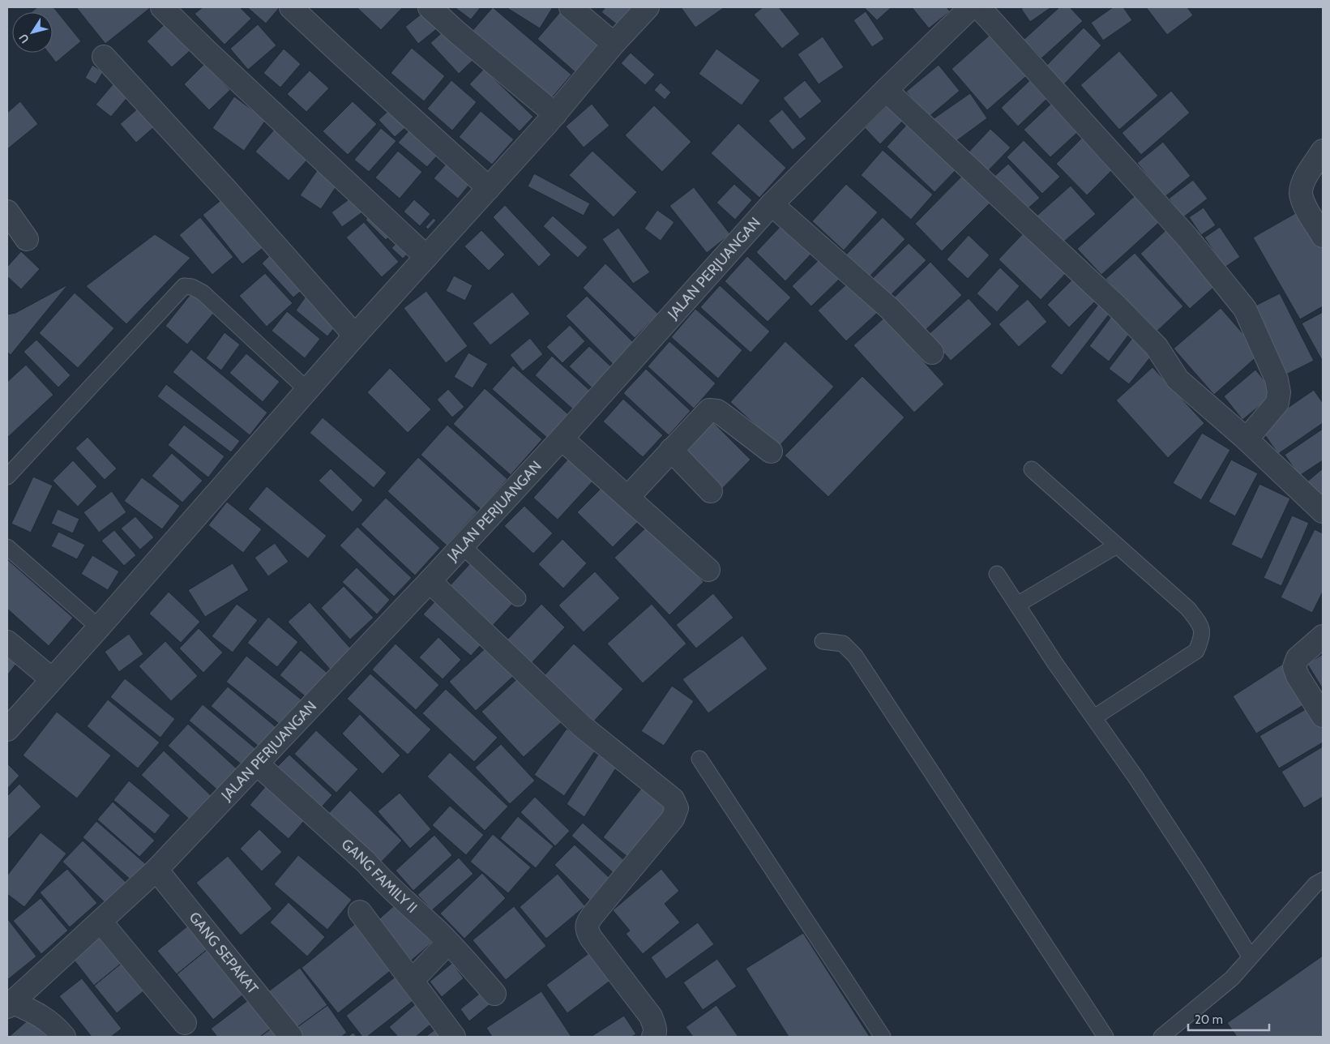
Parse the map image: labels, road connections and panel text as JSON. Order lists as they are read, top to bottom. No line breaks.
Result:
{"streets":{"street":["JALAN PERJUANGAN","GANG FAMILY II","GANG SEPAKAT"]},"crossings":[["JALAN PERJUANGAN","GANG FAMILY II"],["JALAN PERJUANGAN","GANG SEPAKAT"]],"scale_bar":"20 m","north":"bottom left"}
